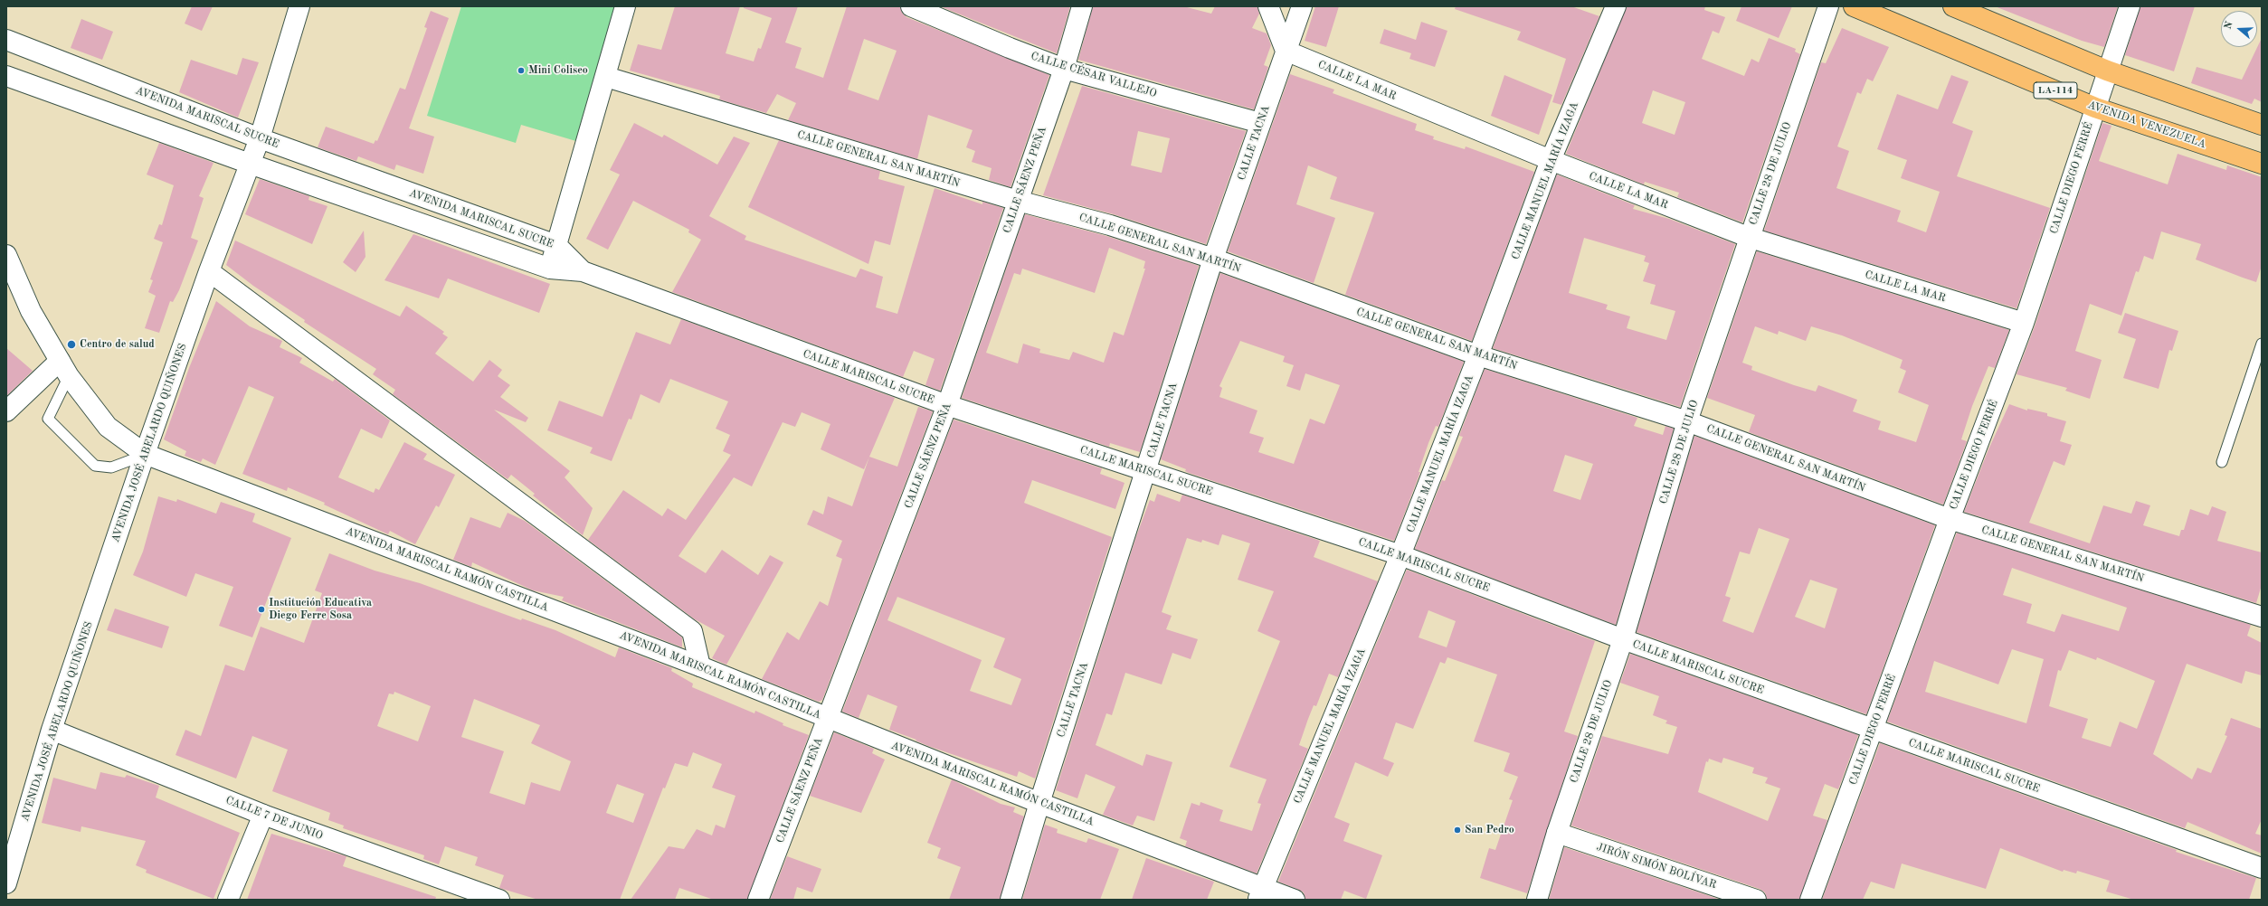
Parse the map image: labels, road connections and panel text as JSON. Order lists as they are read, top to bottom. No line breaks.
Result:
{"streets":{"main road":["LA-114","AVENIDA VENEZUELA"],"street":["CALLE CÉSAR VALLEJO","CALLE LA MAR","AVENIDA MARISCAL SUCRE","CALLE TACNA","CALLE GENERAL SAN MARTÍN","CALLE 28 DE JULIO","CALLE DIEGO FERRÉ","CALLE SÁENZ PEÑA","CALLE MANUEL MARÍA IZAGA","CALLE MARISCAL SUCRE","AVENIDA JOSÉ ABELARDO QUIÑONES","AVENIDA MARISCAL RAMÓN CASTILLA","CALLE 7 DE JUNIO","JIRÓN SIMÓN BOLÍVAR"]},"crossings":[["CALLE CÉSAR VALLEJO","CALLE TACNA"],["CALLE CÉSAR VALLEJO","CALLE SÁENZ PEÑA"],["CALLE LA MAR","CALLE TACNA"],["CALLE LA MAR","CALLE 28 DE JULIO"],["CALLE LA MAR","CALLE DIEGO FERRÉ"],["CALLE LA MAR","CALLE MANUEL MARÍA IZAGA"],["AVENIDA MARISCAL SUCRE","CALLE MARISCAL SUCRE"],["AVENIDA MARISCAL SUCRE","AVENIDA JOSÉ ABELARDO QUIÑONES"],["AVENIDA VENEZUELA","CALLE DIEGO FERRÉ"],["CALLE TACNA","CALLE GENERAL SAN MARTÍN"],["CALLE TACNA","CALLE MARISCAL SUCRE"],["CALLE TACNA","AVENIDA MARISCAL RAMÓN CASTILLA"],["CALLE GENERAL SAN MARTÍN","CALLE 28 DE JULIO"],["CALLE GENERAL SAN MARTÍN","CALLE DIEGO FERRÉ"],["CALLE GENERAL SAN MARTÍN","CALLE SÁENZ PEÑA"],["CALLE GENERAL SAN MARTÍN","CALLE MANUEL MARÍA IZAGA"],["CALLE 28 DE JULIO","CALLE MARISCAL SUCRE"],["CALLE 28 DE JULIO","JIRÓN SIMÓN BOLÍVAR"],["CALLE DIEGO FERRÉ","CALLE MARISCAL SUCRE"],["CALLE SÁENZ PEÑA","CALLE MARISCAL SUCRE"],["CALLE SÁENZ PEÑA","AVENIDA MARISCAL RAMÓN CASTILLA"],["CALLE MANUEL MARÍA IZAGA","CALLE MARISCAL SUCRE"],["CALLE MANUEL MARÍA IZAGA","AVENIDA MARISCAL RAMÓN CASTILLA"],["AVENIDA JOSÉ ABELARDO QUIÑONES","AVENIDA MARISCAL RAMÓN CASTILLA"],["AVENIDA JOSÉ ABELARDO QUIÑONES","CALLE 7 DE JUNIO"]],"places":["Mini Coliseo","Centro de salud","Institución Educativa Diego Ferre Sosa","San Pedro"],"north":"left"}
